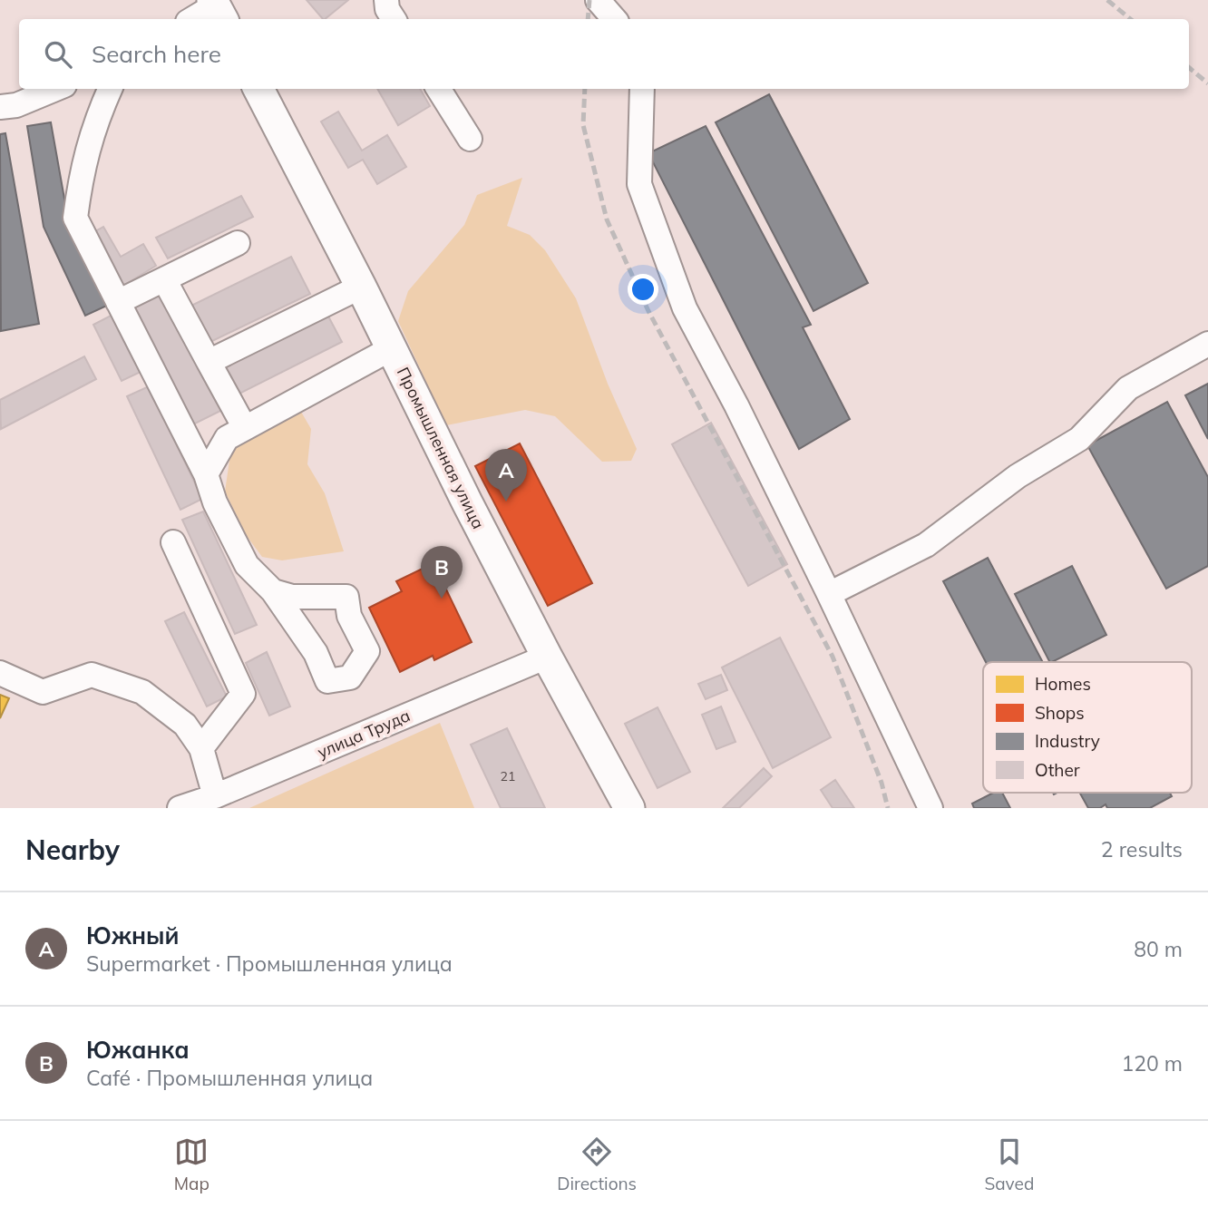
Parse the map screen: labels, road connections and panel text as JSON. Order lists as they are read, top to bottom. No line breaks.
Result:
{"streets":{"main road":["Промышленная улица"],"street":["улица Труда"]},"crossings":[["Промышленная улица","улица Труда"]],"house_numbers":["21"],"legend":["Homes","Shops","Industry","Other"],"page":{"search":"Search here","pins":["A","B"],"heading":["Nearby","2 results"],"list":[{"mark":"A","name":"Южный","note":"Supermarket · Промышленная улица","value":"80 m"},{"mark":"B","name":"Южанка","note":"Café · Промышленная улица","value":"120 m"}],"nav":["Map","Directions","Saved"]}}
